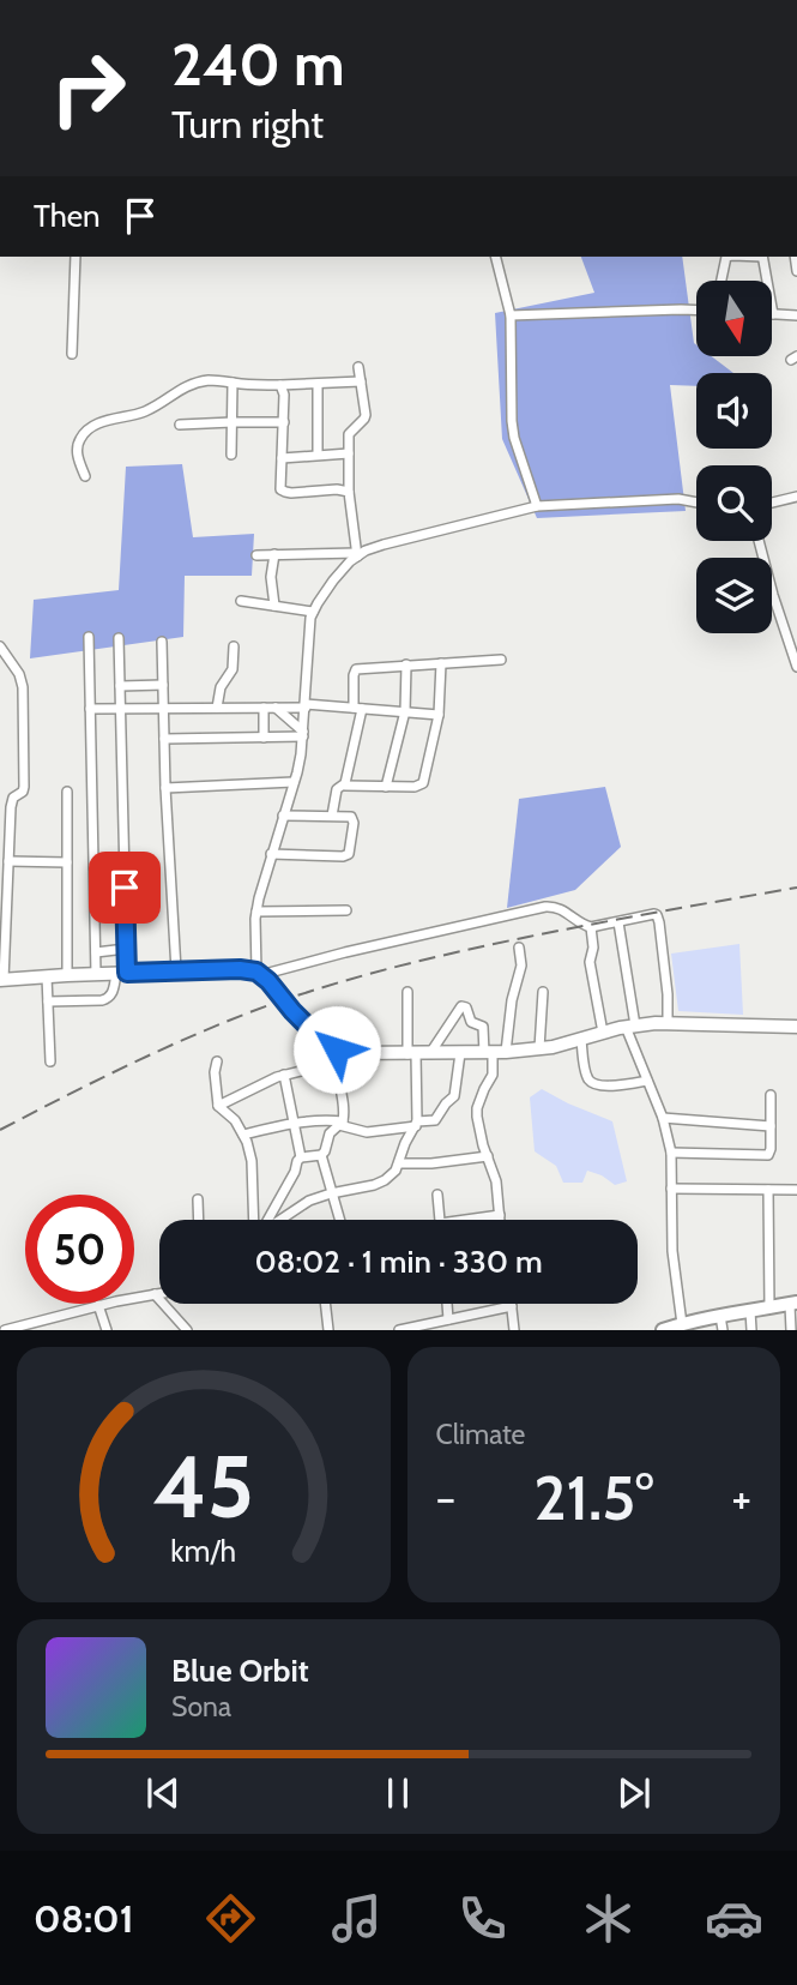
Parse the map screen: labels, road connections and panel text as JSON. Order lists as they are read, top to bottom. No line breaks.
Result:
{"north":"bottom","page":{"turn":["240 m","Turn right"],"then":"Then","limit":"50","trip":"08:02 · 1 min · 330 m","tile":"Climate","heat":["−","21.5°","+"],"song":["Blue Orbit","Sona"],"tabs":"08:01","gauge":["45","km/h"]}}
